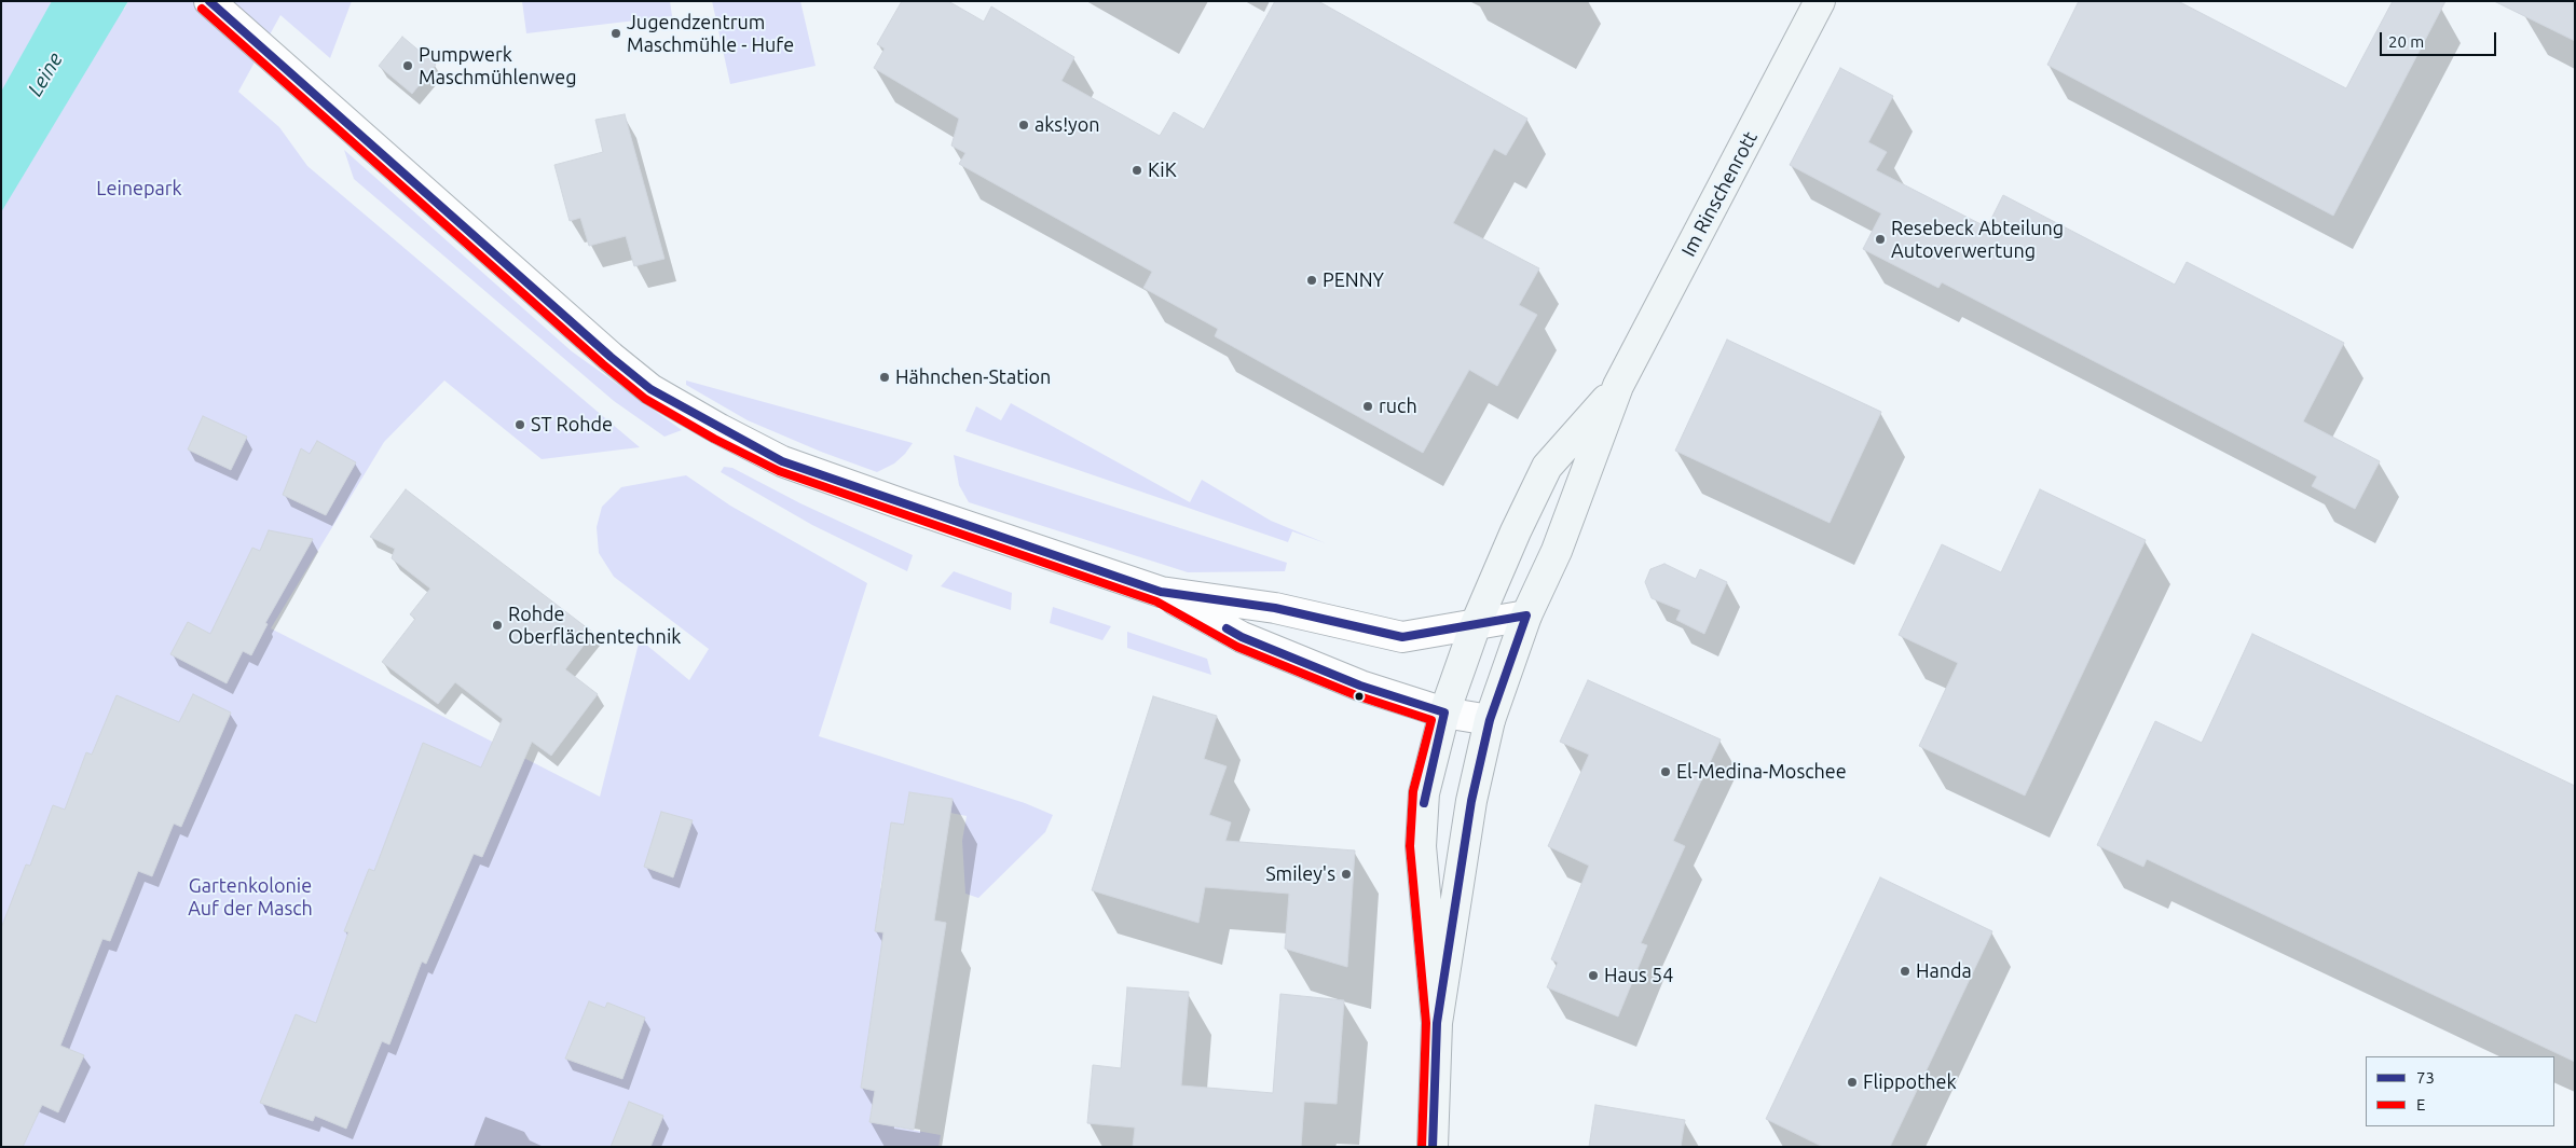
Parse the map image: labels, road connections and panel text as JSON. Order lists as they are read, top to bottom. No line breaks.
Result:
{"streets":{"main road":["Im Rinschenrott"]},"water":["Leine"],"parks":["Leinepark","Gartenkolonie Auf der Masch"],"places":["Jugendzentrum Maschmühle - Hufe","Pumpwerk Maschmühlenweg","aks!yon","KiK","Resebeck Abteilung Autoverwertung","PENNY","Hähnchen-Station","ruch","ST Rohde","Rohde Oberflächentechnik","El-Medina-Moschee","Smiley's","Handa","Haus 54","Flippothek"],"lines":["transit line 73","transit line E"],"legend":["73","E"],"scale_bar":"20 m"}
